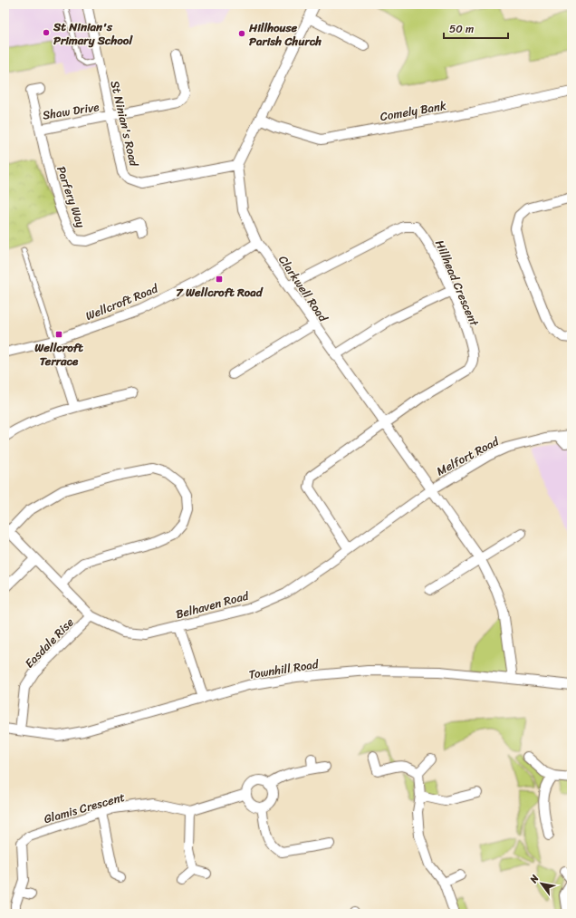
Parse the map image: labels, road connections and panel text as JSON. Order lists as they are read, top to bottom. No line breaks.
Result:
{"streets":{"street":["Shaw Drive","Comely Bank","St Ninian's Road","Parfery Way","Hillhead Crescent","Clarkwell Road","Wellcroft Road","Melfort Road","Belhaven Road","Easdale Rise","Townhill Road","Glamis Crescent"]},"crossings":[["Shaw Drive","St Ninian's Road"],["Shaw Drive","Parfery Way"],["St Ninian's Road","Clarkwell Road"],["Hillhead Crescent","Clarkwell Road"],["Clarkwell Road","Wellcroft Road"],["Clarkwell Road","Melfort Road"],["Clarkwell Road","Belhaven Road"],["Clarkwell Road","Townhill Road"],["Melfort Road","Belhaven Road"],["Belhaven Road","Easdale Rise"],["Easdale Rise","Townhill Road"]],"places":{"other":["St Ninian's Primary School","Hillhouse Parish Church"],"transit":["7 Wellcroft Road","Wellcroft Terrace"]},"scale_bar":"50 m","north":"top left"}
